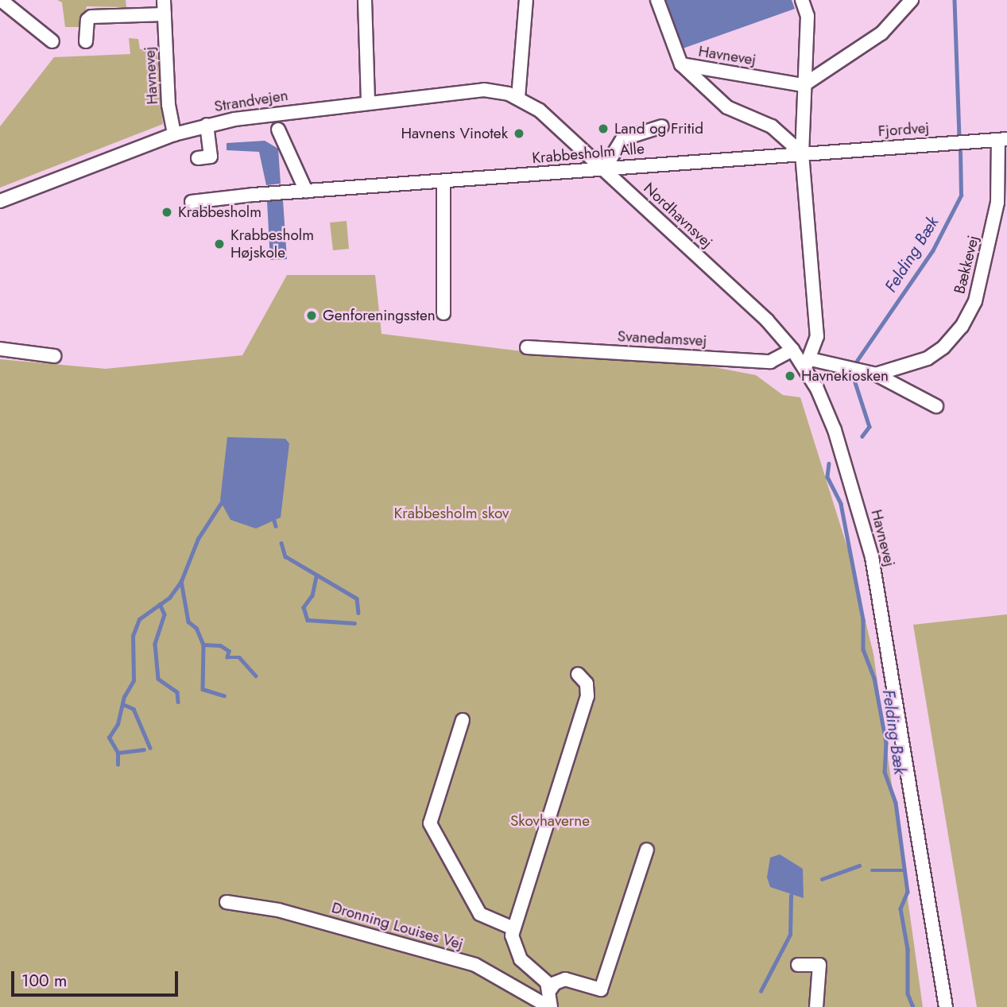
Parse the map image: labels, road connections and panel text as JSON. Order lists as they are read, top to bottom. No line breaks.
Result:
{"streets":{"street":["Havnevej","Strandvejen","Fjordvej","Krabbesholm Alle","Nordhavnsvej","Bækkevej","Svanedamsvej","Dronning Louises Vej"]},"crossings":[["Havnevej","Strandvejen"],["Havnevej","Nordhavnsvej"],["Strandvejen","Nordhavnsvej"],["Fjordvej","Krabbesholm Alle"],["Fjordvej","Bækkevej"],["Krabbesholm Alle","Nordhavnsvej"],["Nordhavnsvej","Svanedamsvej"]],"water":["Felding Bæk"],"parks":["Krabbesholm skov","Skovhaverne"],"places":["Land og Fritid","Havnens Vinotek","Krabbesholm","Krabbesholm Højskole","Genforeningssten","Havnekiosken"],"scale_bar":"100 m"}
